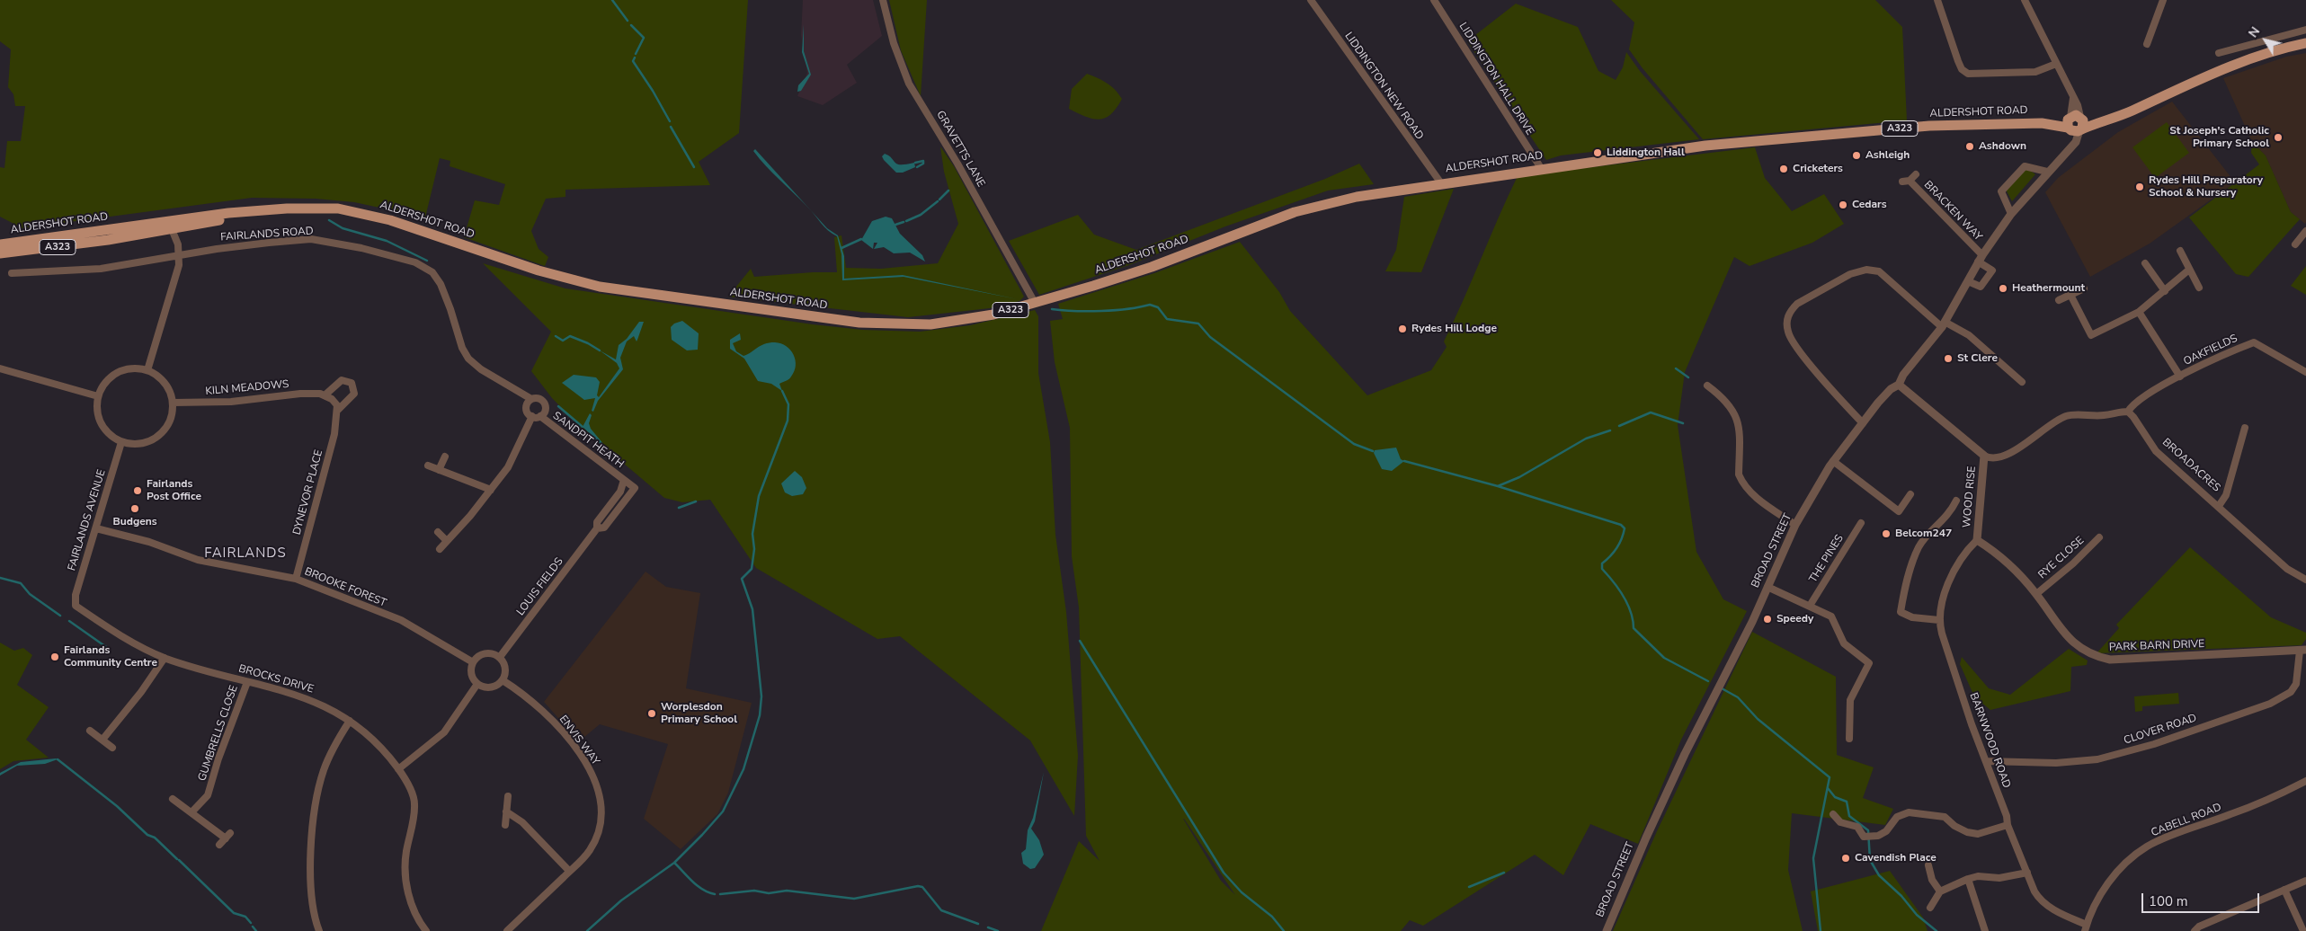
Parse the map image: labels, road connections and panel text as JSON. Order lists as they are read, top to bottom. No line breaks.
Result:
{"streets":{"main road":["ALDERSHOT ROAD","A323"],"street":["LIDDINGTON HALL DRIVE","LIDDINGTON NEW ROAD","GRAVETTS LANE","BRACKEN WAY","FAIRLANDS ROAD","OAKFIELDS","KILN MEADOWS","SANDPIT HEATH","BROADACRES","DYNEVOR PLACE","WOOD RISE","FAIRLANDS AVENUE","BROAD STREET","RYE CLOSE","THE PINES","LOUIS FIELDS","BROOKE FOREST","PARK BARN DRIVE","BROCKS DRIVE","CLOVER ROAD","GUMBRELLS CLOSE","ENVIS WAY","BARNWOOD ROAD","CABELL ROAD"]},"crossings":[["LIDDINGTON HALL DRIVE","ALDERSHOT ROAD"],["LIDDINGTON NEW ROAD","ALDERSHOT ROAD"],["ALDERSHOT ROAD","GRAVETTS LANE"],["ALDERSHOT ROAD","BROAD STREET"],["BRACKEN WAY","BROAD STREET"],["FAIRLANDS ROAD","SANDPIT HEATH"],["OAKFIELDS","BROADACRES"],["KILN MEADOWS","DYNEVOR PLACE"],["KILN MEADOWS","FAIRLANDS AVENUE"],["SANDPIT HEATH","LOUIS FIELDS"],["DYNEVOR PLACE","BROOKE FOREST"],["WOOD RISE","PARK BARN DRIVE"],["WOOD RISE","BARNWOOD ROAD"],["FAIRLANDS AVENUE","BROOKE FOREST"],["FAIRLANDS AVENUE","BROCKS DRIVE"],["RYE CLOSE","PARK BARN DRIVE"],["LOUIS FIELDS","BROOKE FOREST"],["LOUIS FIELDS","ENVIS WAY"],["BROOKE FOREST","ENVIS WAY"],["PARK BARN DRIVE","CLOVER ROAD"],["PARK BARN DRIVE","BARNWOOD ROAD"],["BROCKS DRIVE","GUMBRELLS CLOSE"],["CLOVER ROAD","BARNWOOD ROAD"],["BARNWOOD ROAD","CABELL ROAD"]],"districts":["FAIRLANDS"],"places":["St Joseph's Catholic Primary School","Ashdown","Liddington Hall","Ashleigh","Cricketers","Rydes Hill Preparatory School & Nursery","Cedars","Heathermount","Rydes Hill Lodge","St Clere","Fairlands Post Office","Budgens","Belcom247","Speedy","Fairlands Community Centre","Worplesdon Primary School","Cavendish Place"],"scale_bar":"100 m","north":"top left"}
